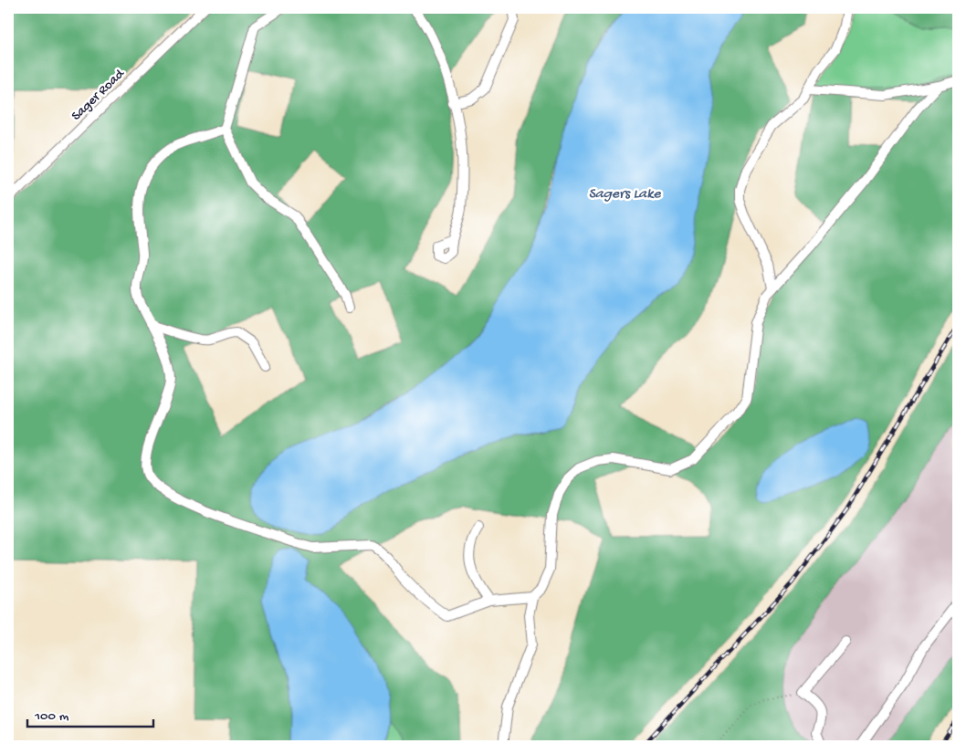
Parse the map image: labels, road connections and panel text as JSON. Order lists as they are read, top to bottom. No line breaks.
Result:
{"streets":{"street":["Sager Road"]},"water":["Sagers Lake"],"scale_bar":"100 m"}
